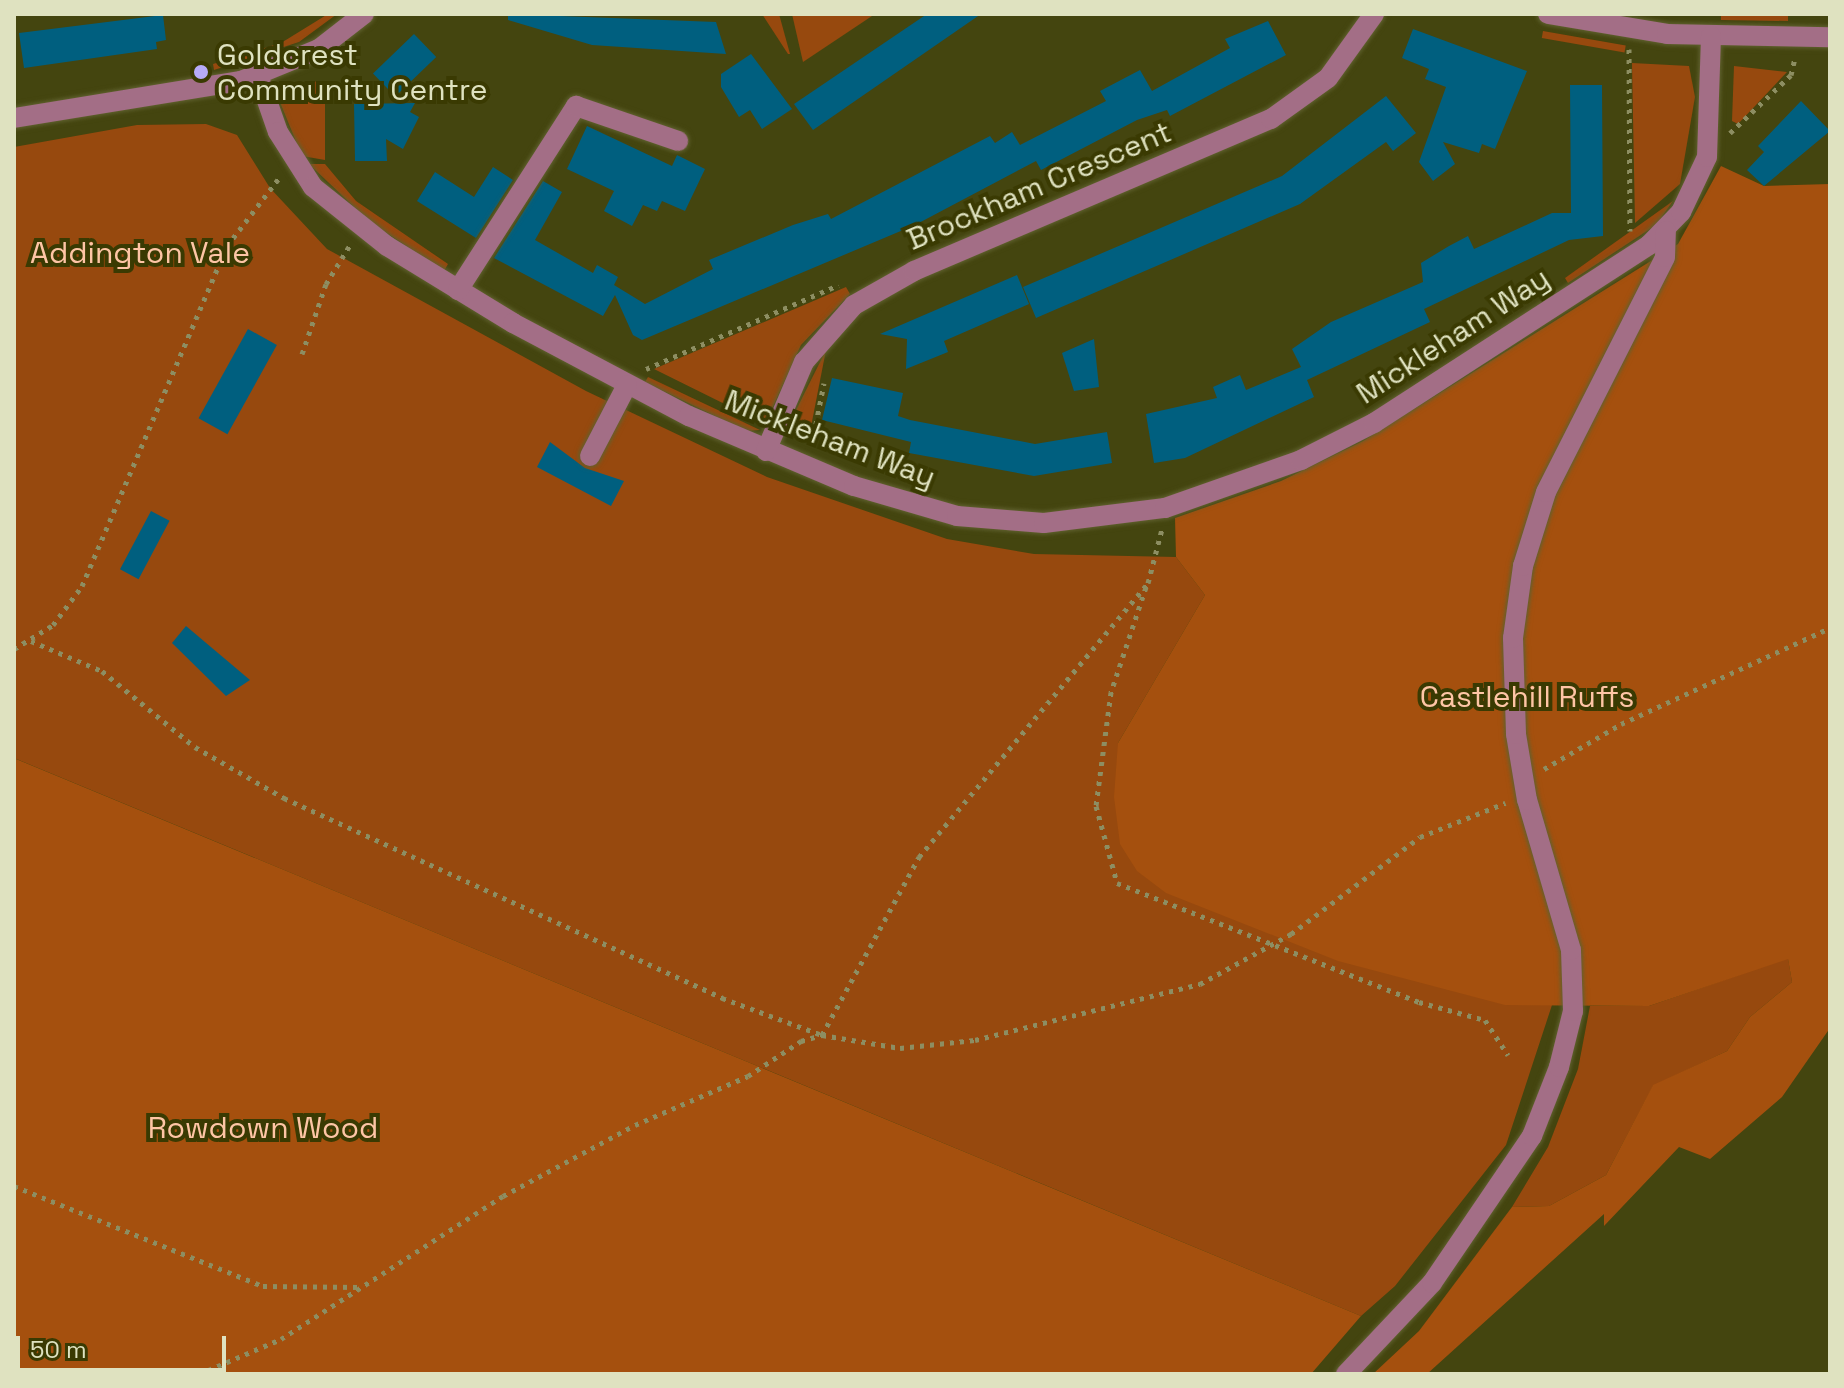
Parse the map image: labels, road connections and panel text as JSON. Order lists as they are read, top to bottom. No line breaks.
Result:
{"streets":{"street":["Brockham Crescent","Mickleham Way"]},"crossings":[["Brockham Crescent","Mickleham Way"]],"parks":["Addington Vale","Castlehill Ruffs","Rowdown Wood"],"places":["Goldcrest Community Centre"],"scale_bar":"50 m"}
